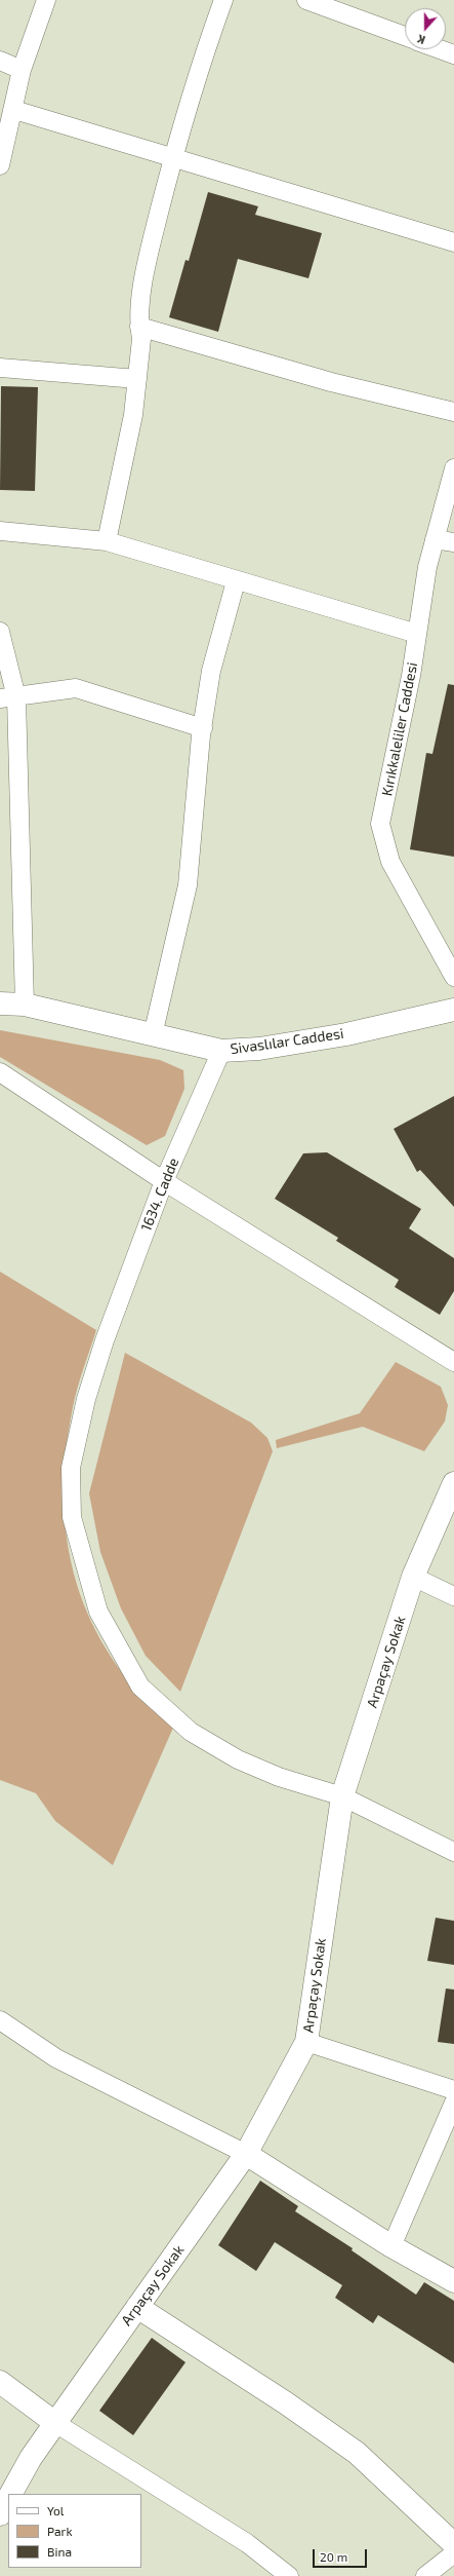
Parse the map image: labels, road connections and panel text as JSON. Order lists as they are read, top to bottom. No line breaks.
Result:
{"streets":{"street":["Kırıkkaleliler Caddesi","Sivaslılar Caddesi","1634. Cadde","Arpaçay Sokak"]},"crossings":[["Sivaslılar Caddesi","1634. Cadde"],["1634. Cadde","Arpaçay Sokak"]],"legend":["Yol","Park","Bina"],"scale_bar":"20 m","north":"bottom"}
